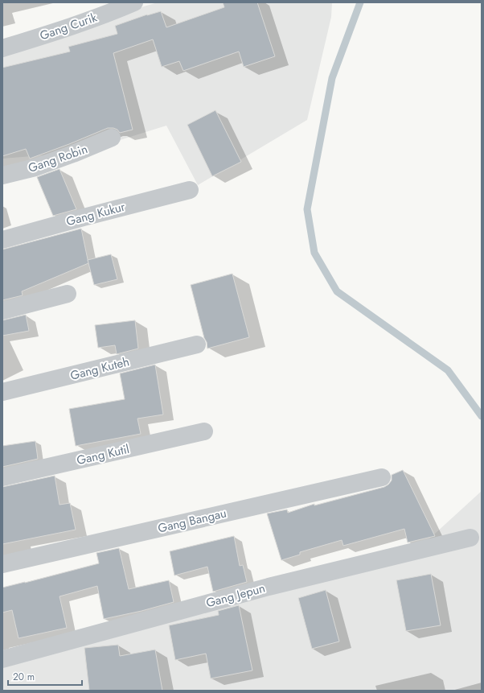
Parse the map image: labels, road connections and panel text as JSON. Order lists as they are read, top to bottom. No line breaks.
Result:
{"streets":{"street":["Gang Curik","Gang Robin","Gang Kukur","Gang Kuteh","Gang Kutil","Gang Bangau","Gang Jepun"]},"scale_bar":"20 m"}
